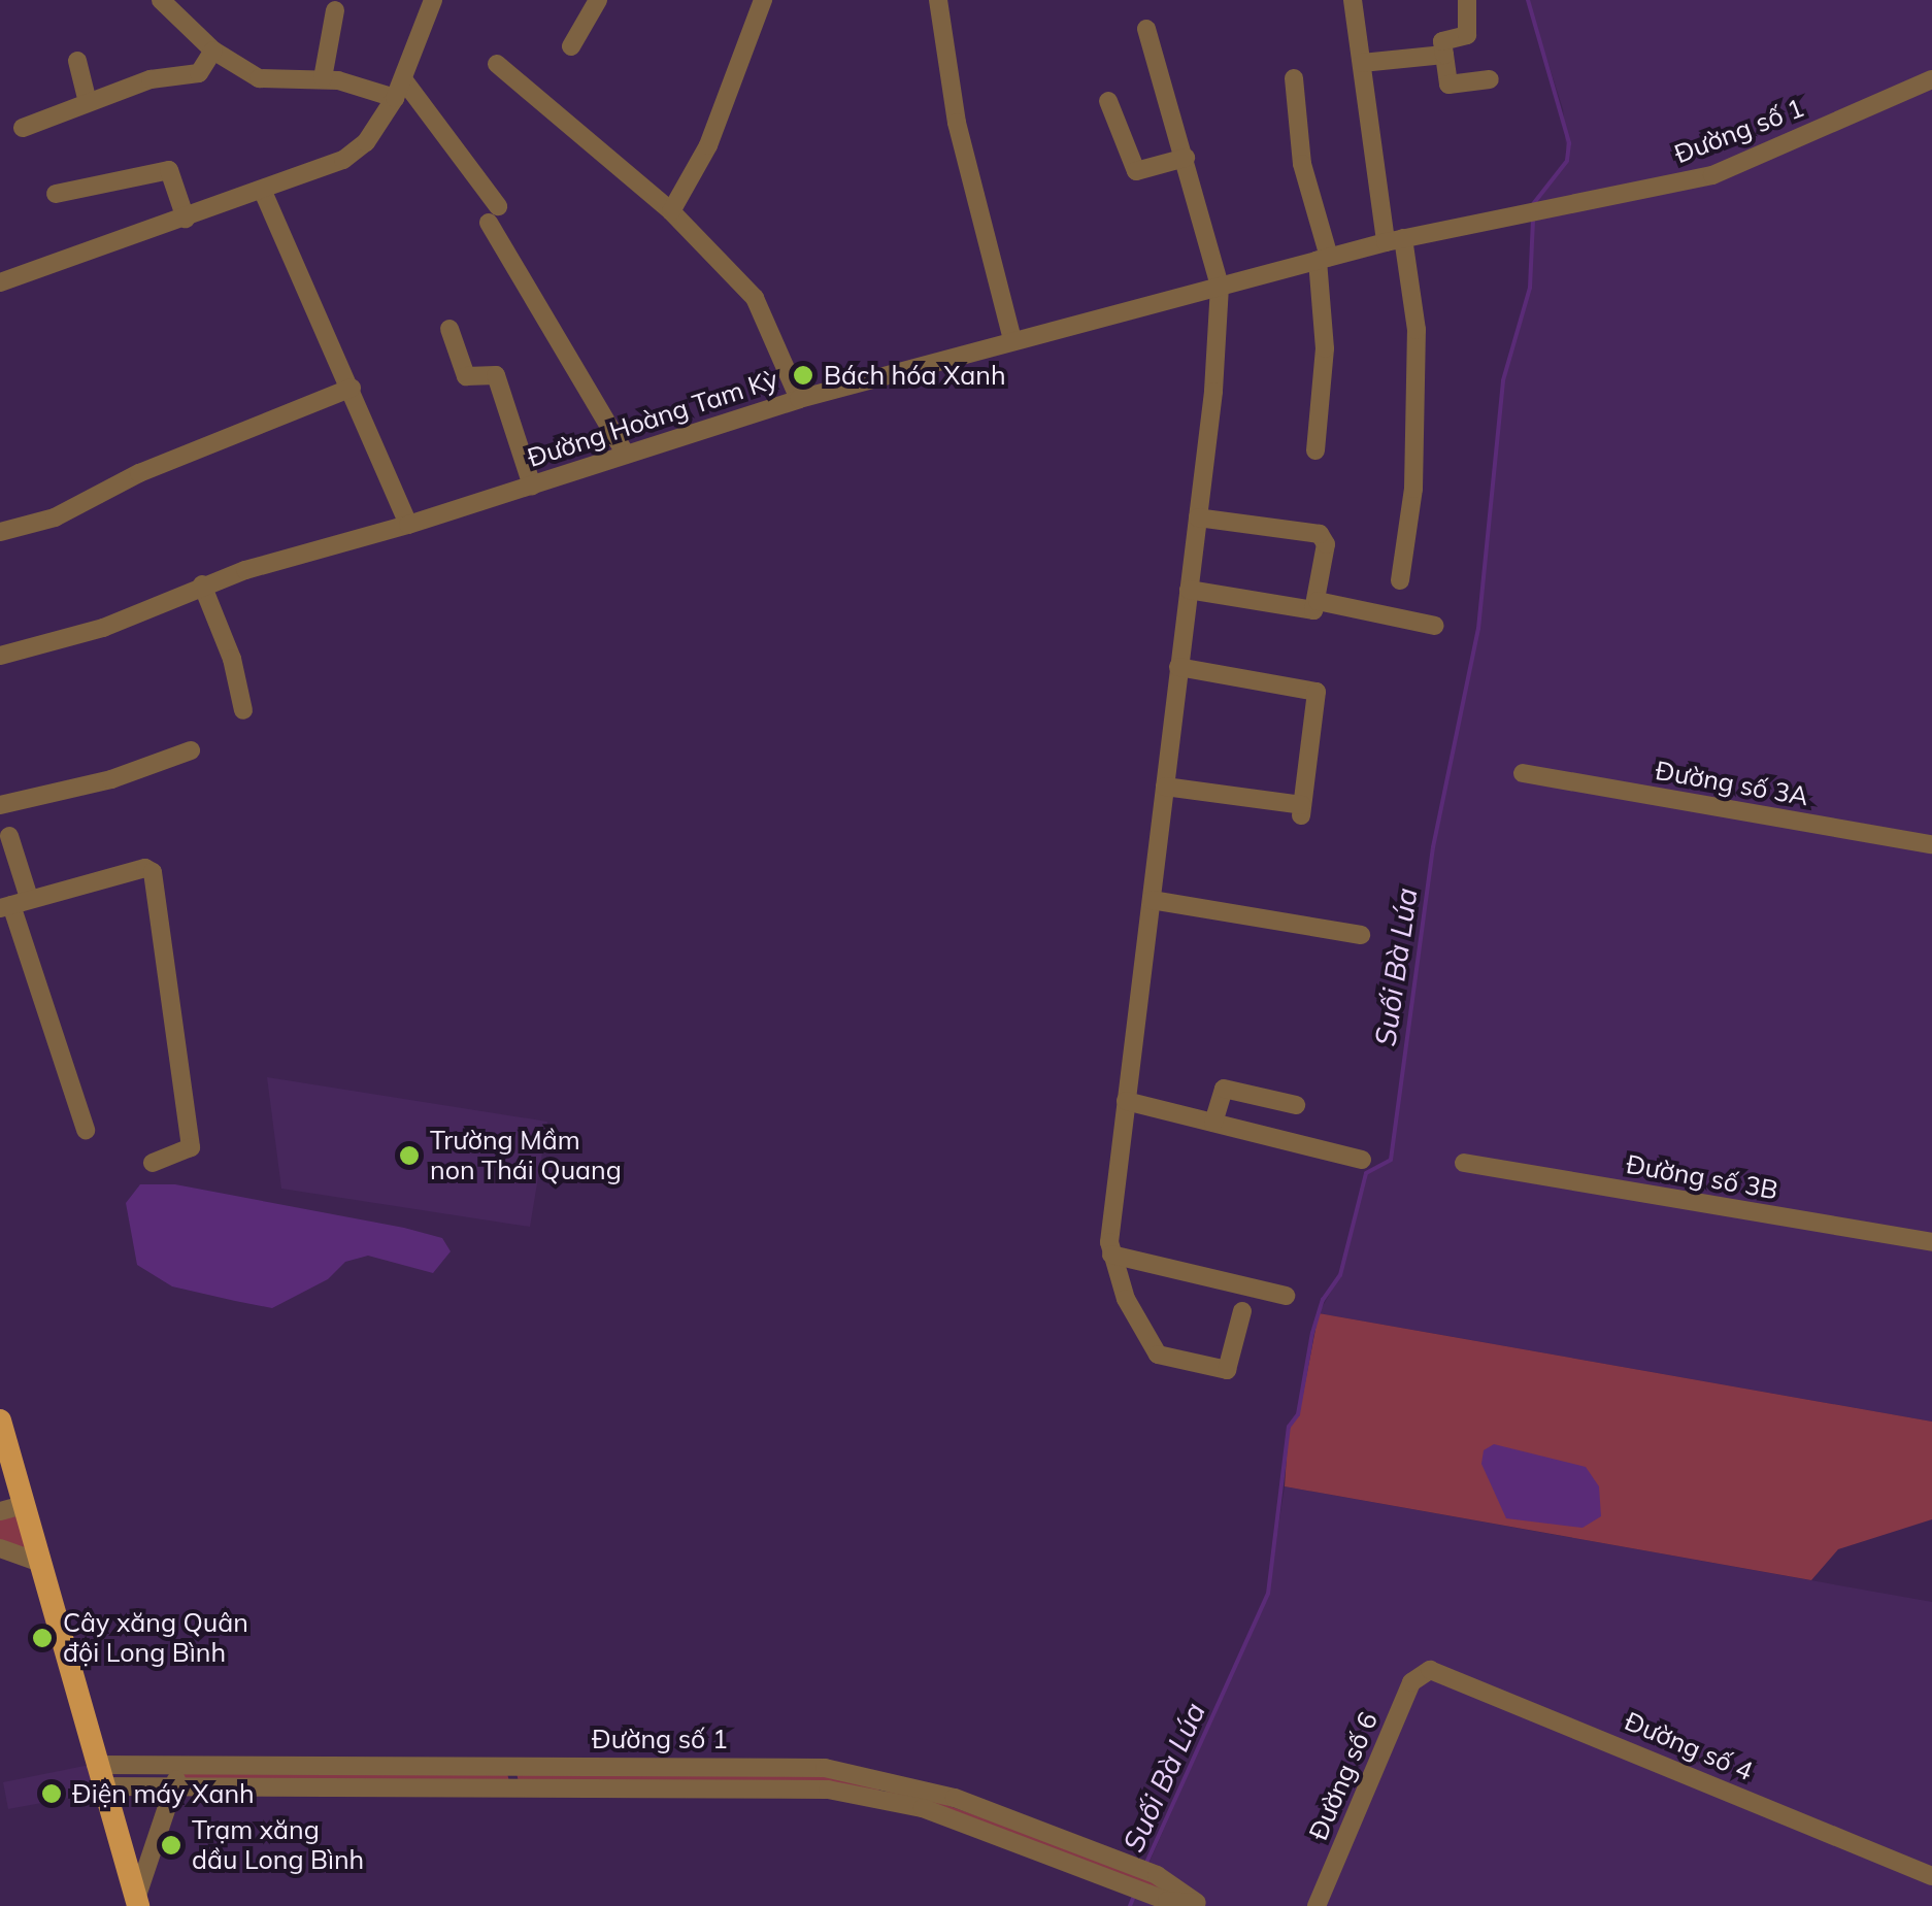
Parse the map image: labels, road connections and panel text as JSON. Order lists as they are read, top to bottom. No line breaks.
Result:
{"streets":{"street":["Đường số 1","Đường Hoàng Tam Kỳ","Đường số 3A","Đường số 3B","Đường số 4","Đường số 6"]},"crossings":[["Đường số 1","Đường Hoàng Tam Kỳ"],["Đường số 4","Đường số 6"]],"water":["Suối Bà Lúa"],"places":["Bách hóa Xanh","Trường Mầm non Thái Quang","Cây xăng Quân đội Long Bình","Điện máy Xanh","Trạm xăng dầu Long Bình"]}
